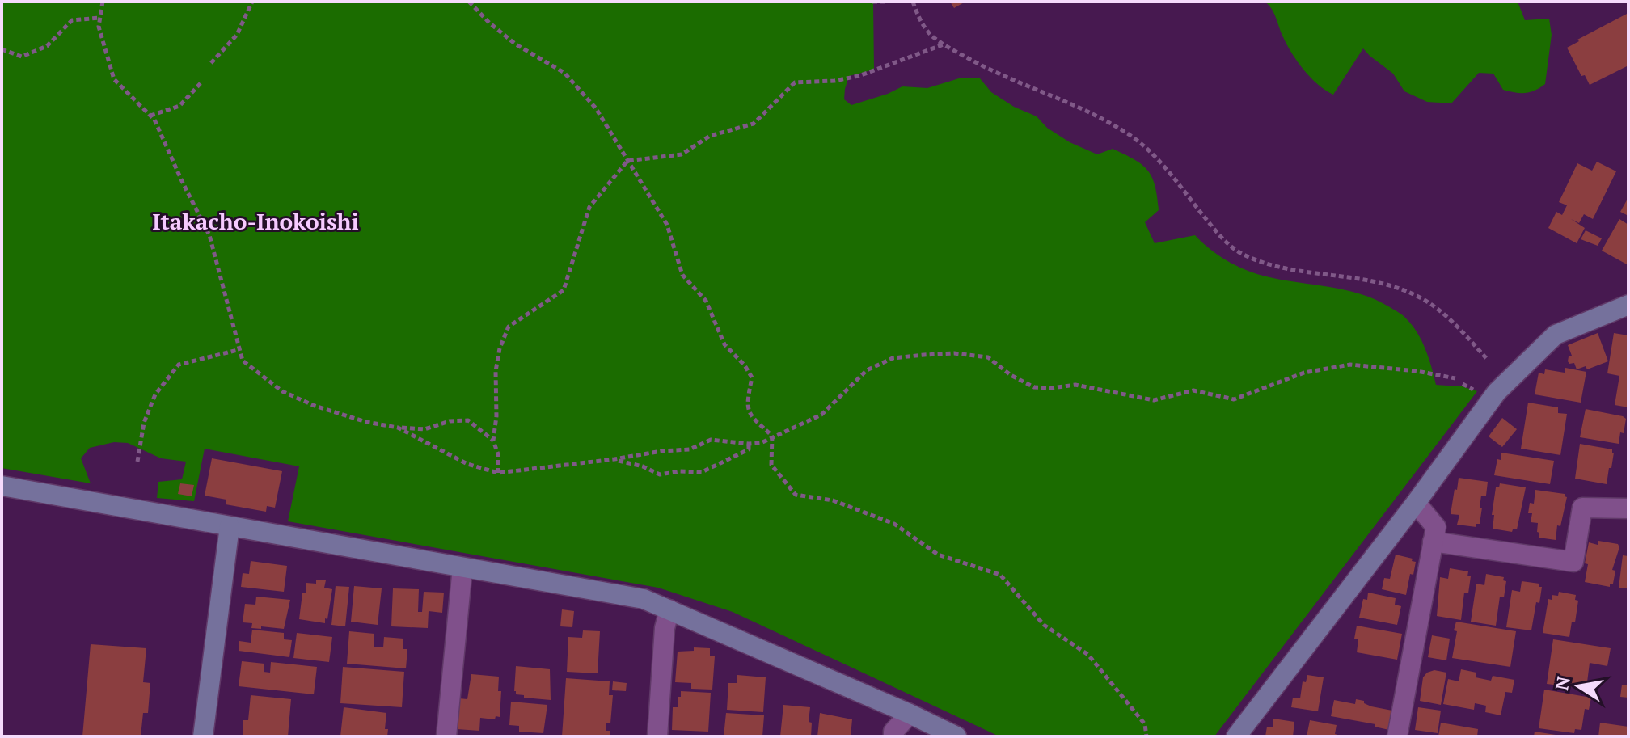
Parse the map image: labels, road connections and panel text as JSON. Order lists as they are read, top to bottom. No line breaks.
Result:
{"districts":["Itakacho-Inokoishi"],"north":"left"}
